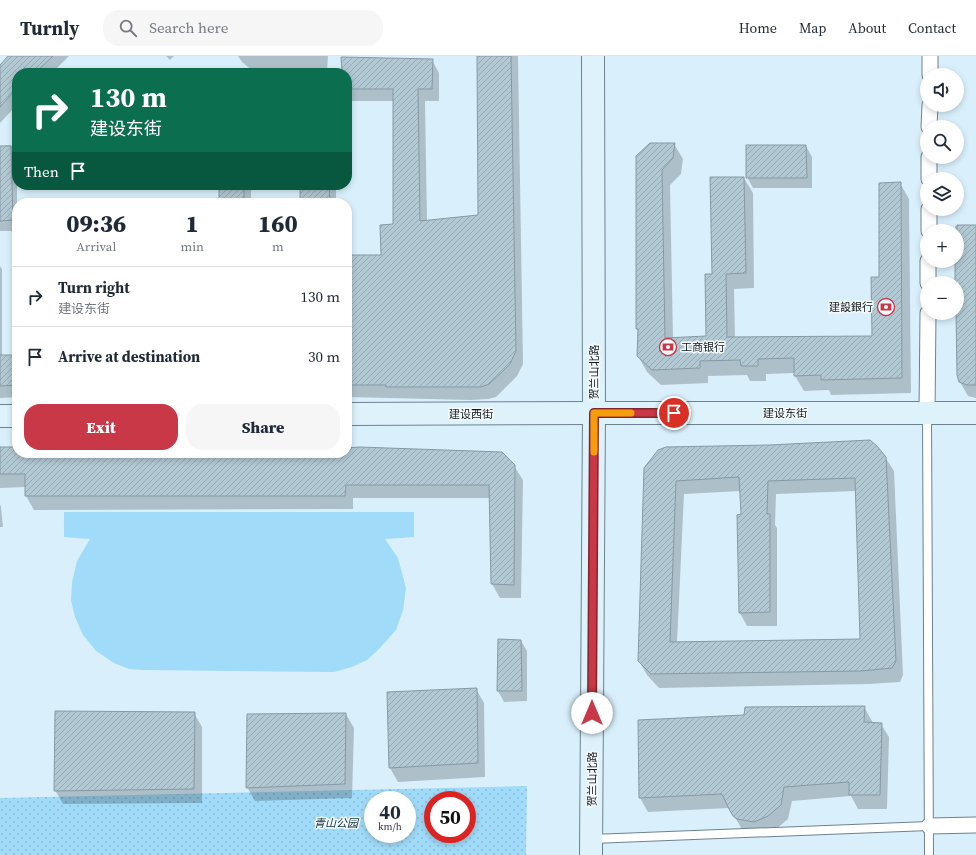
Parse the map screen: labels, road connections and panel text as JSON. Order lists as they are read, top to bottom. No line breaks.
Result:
{"streets":{"main road":["贺兰山北路","建设东街","建设西街"]},"crossings":[["贺兰山北路","建设东街"],["贺兰山北路","建设西街"],["建设东街","建设西街"]],"parks":["青山公园"],"places":{"bank":["建設銀行","工商银行"]},"page":{"header":"Turnly","search":"Search here","nav":["Home","Map","About","Contact"],"map_buttons":["+","−"],"turn":["130 m","建设东街"],"then":"Then","eta":["09:36","Arrival","1","min","160","m"],"list":[{"name":"Turn right","note":"建设东街","value":"130 m"},{"name":"Arrive at destination","value":"30 m"}],"buttons":["Exit","Share"],"speed":"40 km/h","limit":"50"}}
